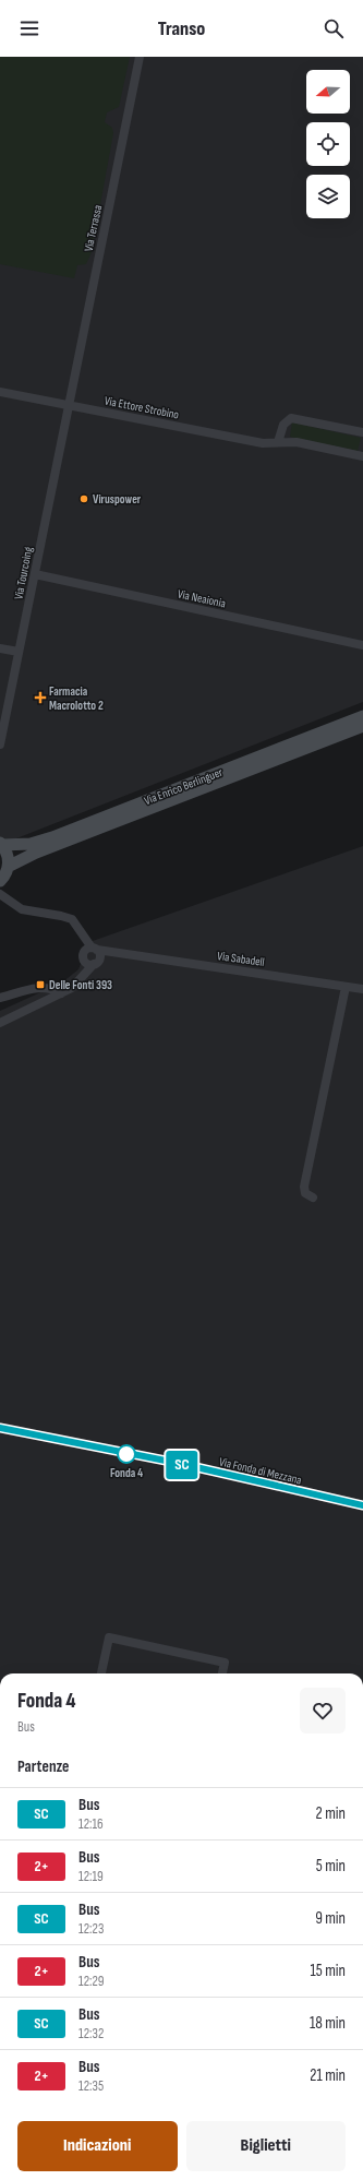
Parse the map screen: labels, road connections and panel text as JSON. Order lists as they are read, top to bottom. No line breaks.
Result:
{"streets":{"main road":["Via Enrico Berlinguer"],"street":["Via Terrassa","Via Ettore Strobino","Via Tourcoing","Via Neaionia","Via Sabadell","Via Fonda di Mezzana"]},"crossings":[["Via Terrassa","Via Ettore Strobino"],["Via Terrassa","Via Tourcoing"],["Via Ettore Strobino","Via Tourcoing"],["Via Tourcoing","Via Neaionia"]],"places":{"other":["Viruspower","Fonda 4"],"health":["Farmacia Macrolotto 2"],"transit":["Delle Fonti 393"]},"lines":["bus line SC"],"north":"left","page":{"header":"Transo","on_map":"SC","heading":[["Fonda 4","Bus"],"Partenze"],"list":[{"mark":"SC","name":"Bus","note":"12:16","value":"2 min"},{"mark":"2+","name":"Bus","note":"12:19","value":"5 min"},{"mark":"SC","name":"Bus","note":"12:23","value":"9 min"},{"mark":"2+","name":"Bus","note":"12:29","value":"15 min"},{"mark":"SC","name":"Bus","note":"12:32","value":"18 min"},{"mark":"2+","name":"Bus","note":"12:35","value":"21 min"}],"buttons":["Indicazioni","Biglietti"]}}
